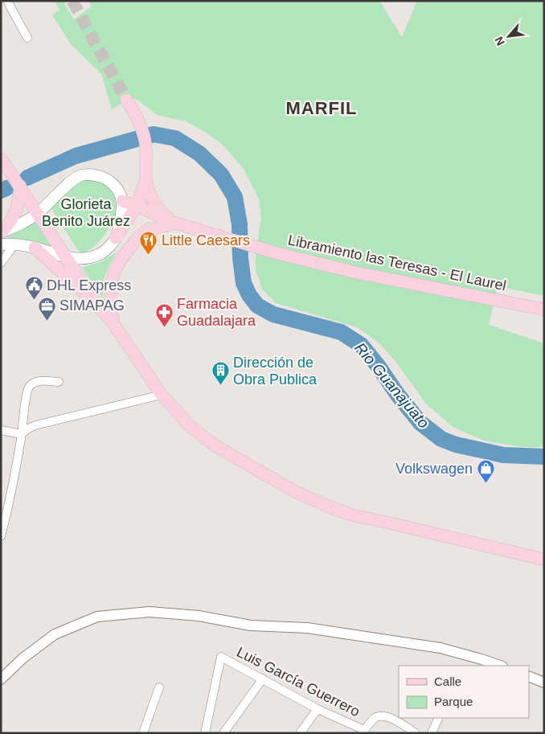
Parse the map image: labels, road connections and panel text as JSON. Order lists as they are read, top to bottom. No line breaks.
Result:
{"streets":{"main road":["Libramiento las Teresas - El Laurel"],"street":["Luis García Guerrero"]},"districts":["MARFIL"],"water":["Rio Guanajuato"],"parks":["Glorieta Benito Juárez"],"places":{"restaurant":["Little Caesars"],"public building":["DHL Express"],"office":["SIMAPAG"],"pharmacy":["Farmacia Guadalajara"],"building":["Dirección de Obra Publica"],"shop":["Volkswagen"]},"legend":["Calle","Parque"],"north":"bottom left"}
